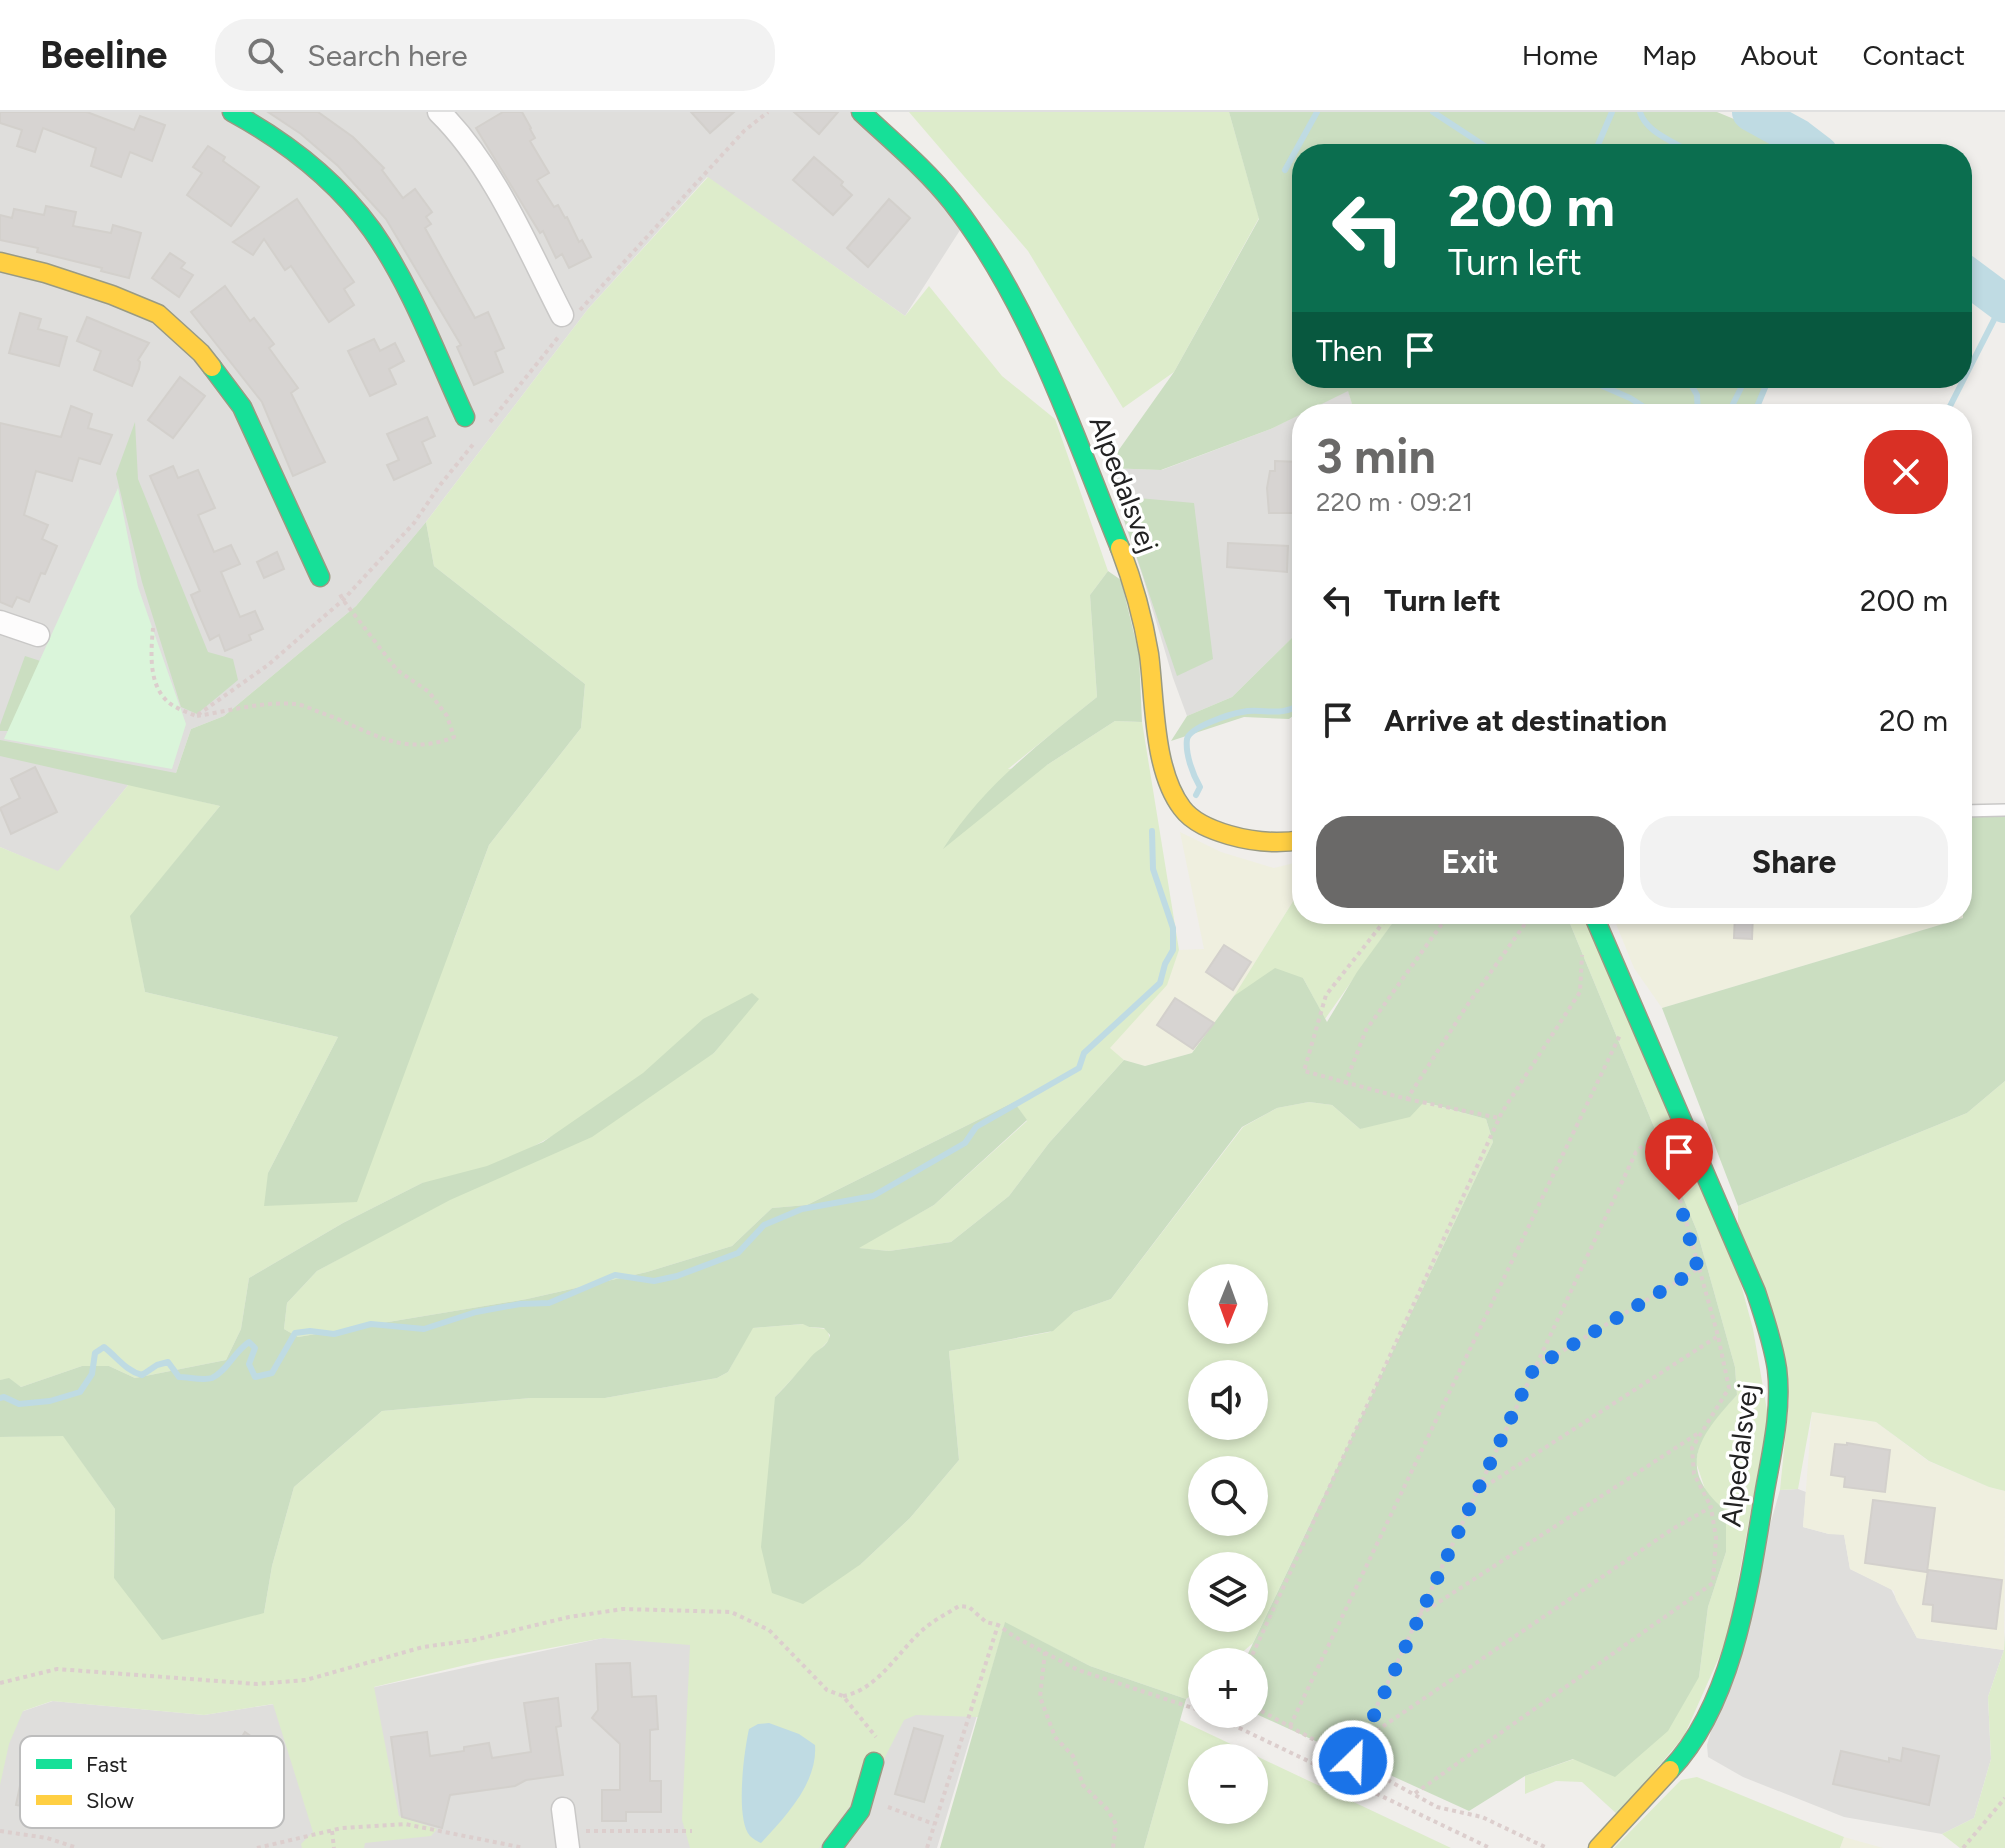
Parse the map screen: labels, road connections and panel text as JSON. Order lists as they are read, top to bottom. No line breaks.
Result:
{"streets":{"street":["Alpedalsvej"]},"legend":["Fast","Slow"],"north":"bottom","page":{"header":"Beeline","search":"Search here","nav":["Home","Map","About","Contact"],"turn":["200 m","Turn left"],"then":"Then","heading":["3 min","220 m · 09:21"],"list":[{"name":"Turn left","value":"200 m"},{"name":"Arrive at destination","value":"20 m"}],"buttons":["Exit","Share"],"map_buttons":["+","−"]}}
